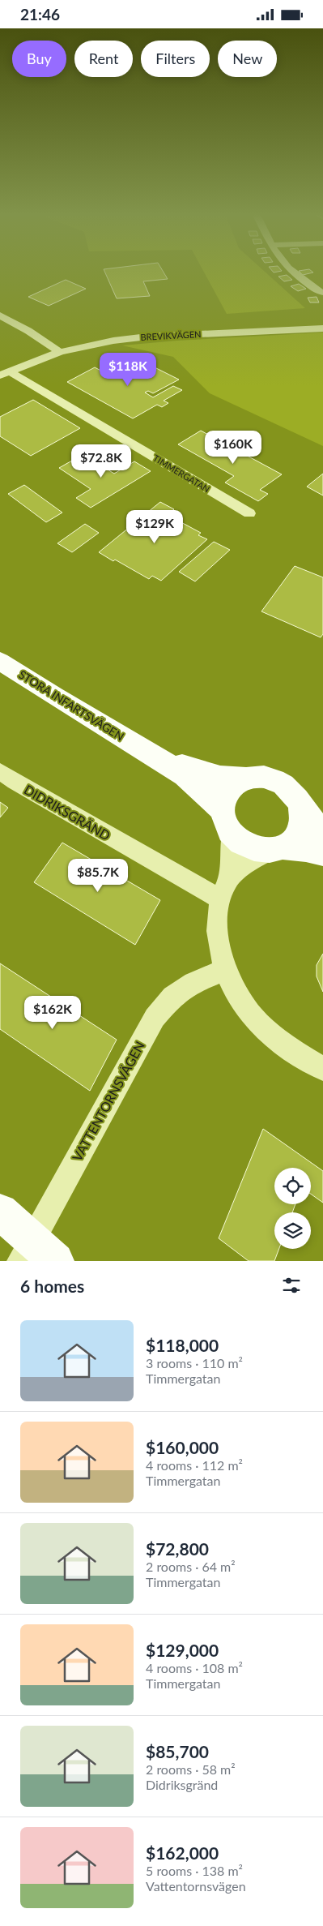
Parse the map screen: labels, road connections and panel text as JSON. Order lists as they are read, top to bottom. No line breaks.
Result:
{"streets":{"main road":["STORA INFARTSVÄGEN"],"street":["BREVIKVÄGEN","TIMMERGATAN","DIDRIKSGRÄND","VATTENTORNSVÄGEN"]},"crossings":[["BREVIKVÄGEN","TIMMERGATAN"]],"page":{"status":"21:46","chip":["Buy","Rent","Filters","New"],"price":["$118K","$160K","$72.8K","$129K","$85.7K","$162K"],"heading":"6 homes","list":[{"name":"$118,000","note":"3 rooms · 110 m² · Timmergatan"},{"name":"$160,000","note":"4 rooms · 112 m² · Timmergatan"},{"name":"$72,800","note":"2 rooms · 64 m² · Timmergatan"},{"name":"$129,000","note":"4 rooms · 108 m² · Timmergatan"},{"name":"$85,700","note":"2 rooms · 58 m² · Didriksgränd"},{"name":"$162,000","note":"5 rooms · 138 m² · Vattentornsvägen"}]}}
